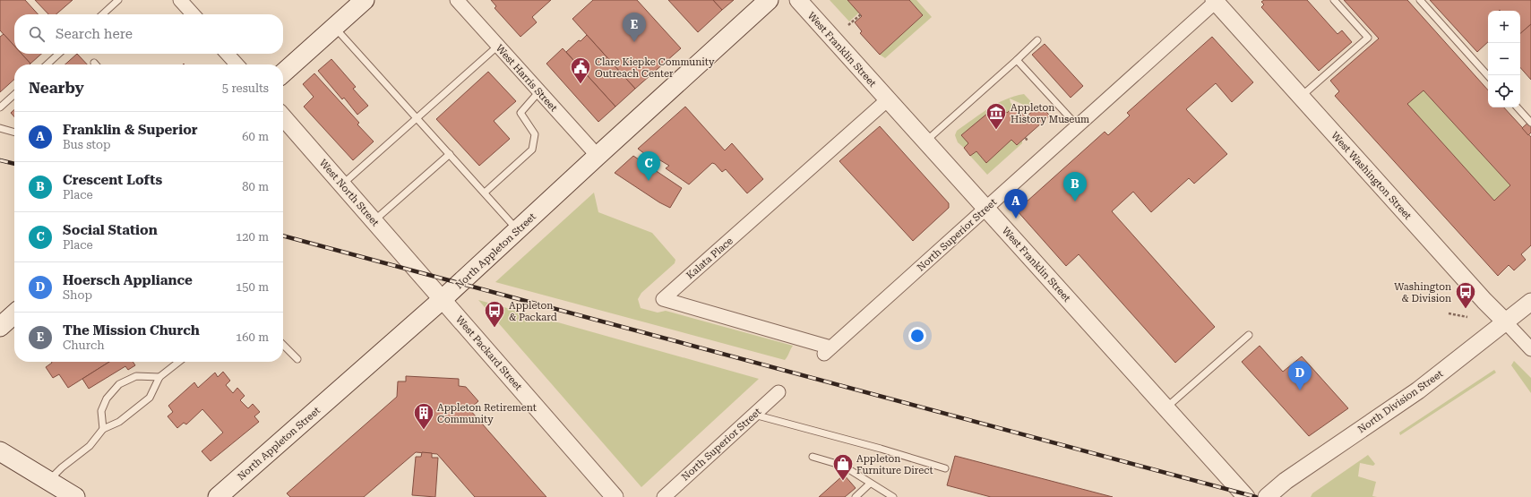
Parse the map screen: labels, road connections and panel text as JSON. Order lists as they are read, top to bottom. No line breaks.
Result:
{"streets":{"main road":["North Appleton Street"],"street":["West Franklin Street","West Harris Street","West Washington Street","West North Street","North Superior Street","Kalata Place","West Packard Street","North Division Street"]},"crossings":[["West Franklin Street","North Superior Street"],["West Franklin Street","Kalata Place"],["West Harris Street","North Appleton Street"],["West Washington Street","North Superior Street"],["West Washington Street","North Division Street"],["West North Street","West Packard Street"],["North Superior Street","Kalata Place"],["North Appleton Street","West Packard Street"]],"places":{"public building":["Clare Kiepke Community Outreach Center"],"museum":["Appleton History Museum"],"bus stop":["Washington & Division","Appleton & Packard"],"building":["Appleton Retirement Community"],"shop":["Appleton Furniture Direct"]},"page":{"map_buttons":["+","−"],"pins":["E","C","B","A","D"],"search":"Search here","heading":["Nearby","5 results"],"list":[{"mark":"A","name":"Franklin & Superior","note":"Bus stop","value":"60 m"},{"mark":"B","name":"Crescent Lofts","note":"Place","value":"80 m"},{"mark":"C","name":"Social Station","note":"Place","value":"120 m"},{"mark":"D","name":"Hoersch Appliance","note":"Shop","value":"150 m"},{"mark":"E","name":"The Mission Church","note":"Church","value":"160 m"}]}}
